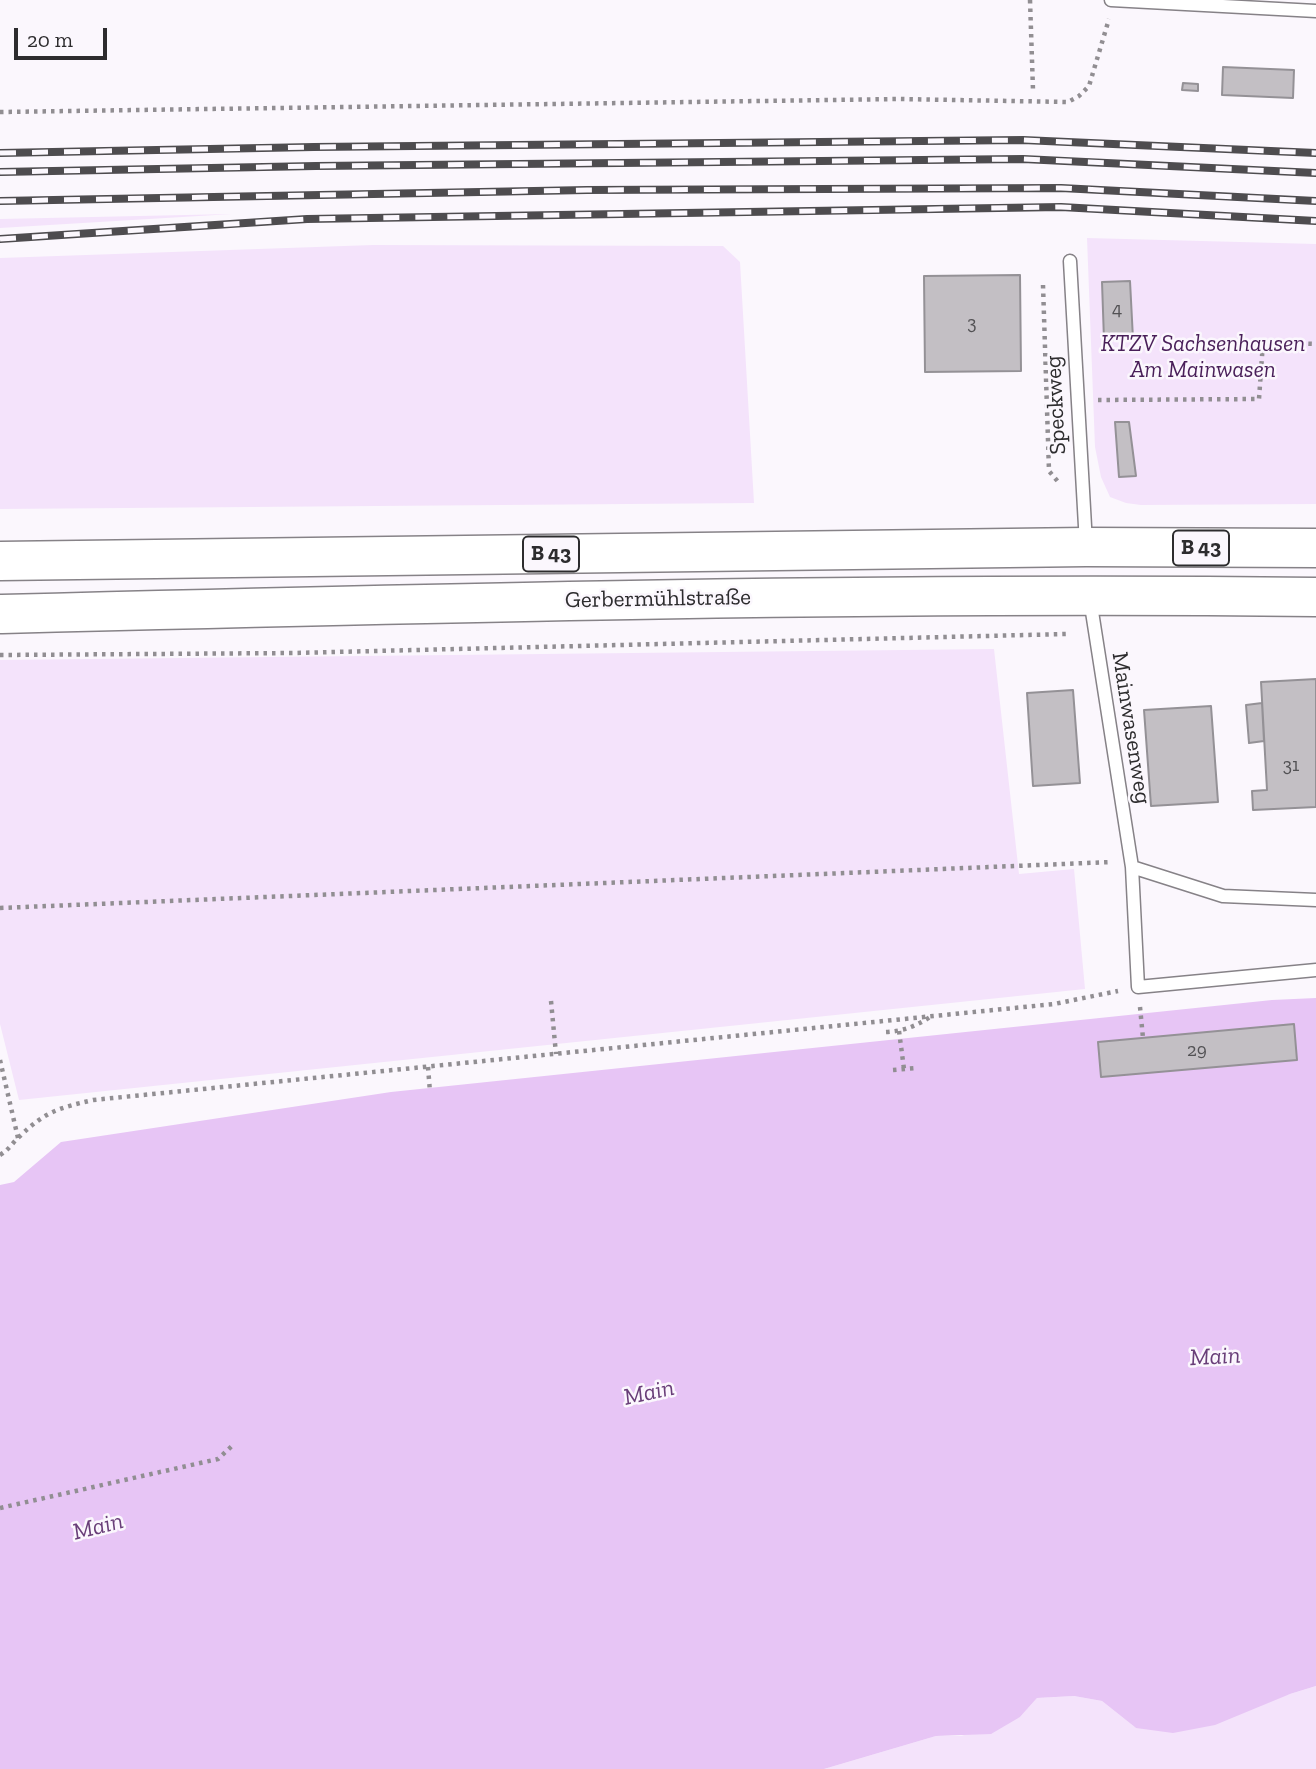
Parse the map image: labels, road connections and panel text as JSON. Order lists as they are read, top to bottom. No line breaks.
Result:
{"streets":{"main road":["B 43","Gerbermühlstraße"],"lane":["Speckweg","Mainwasenweg"]},"crossings":[["Speckweg","Gerbermühlstraße"],["Gerbermühlstraße","Mainwasenweg"]],"water":["Main"],"parks":["KTZV Sachsenhausen Am Mainwasen"],"house_numbers":["4","3","31","29"],"scale_bar":"20 m"}
